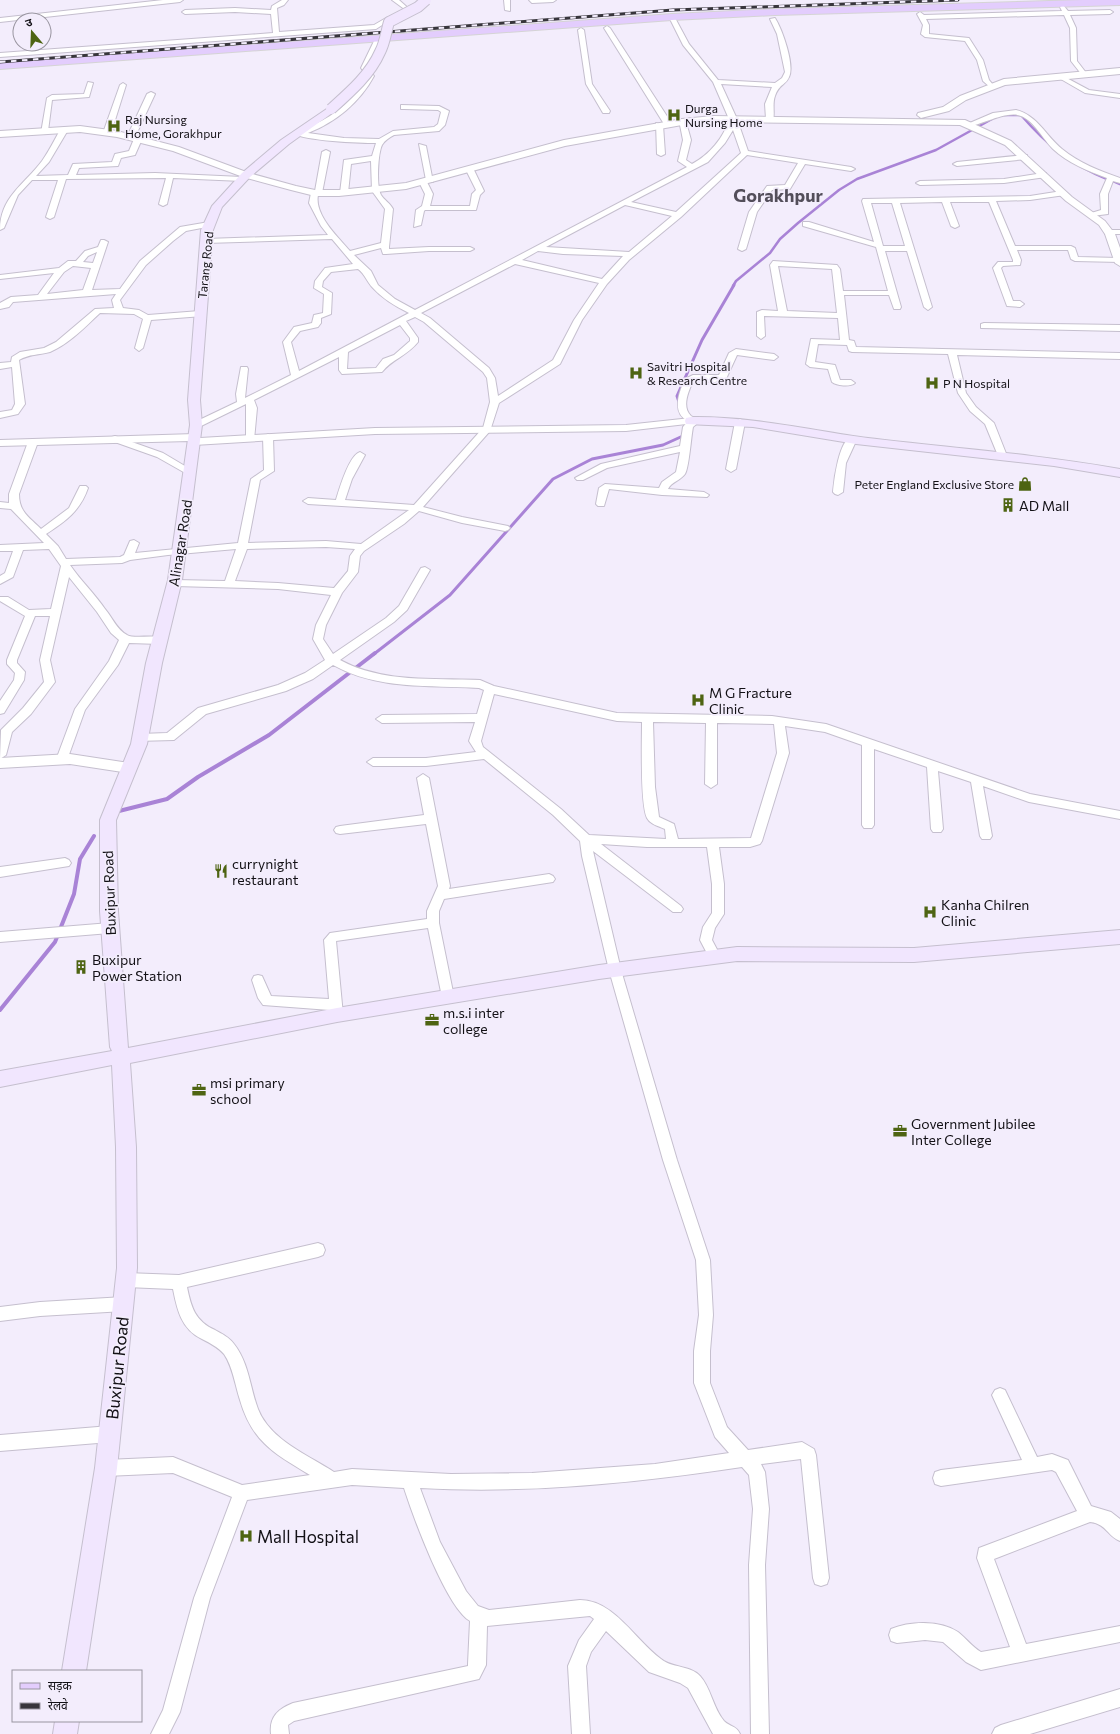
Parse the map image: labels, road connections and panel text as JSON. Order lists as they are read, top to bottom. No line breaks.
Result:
{"streets":{"main road":["Tarang Road","Alinagar Road","Buxipur Road"]},"crossings":[["Tarang Road","Alinagar Road"],["Alinagar Road","Buxipur Road"]],"districts":["Gorakhpur"],"places":{"hospital":["Durga Nursing Home","Raj Nursing Home, Gorakhpur","Savitri Hospital & Research Centre","P N Hospital","M G Fracture Clinic","Kanha Chilren Clinic","Mall Hospital"],"shop":["Peter England Exclusive Store"],"building":["AD Mall","Buxipur Power Station"],"restaurant":["currynight restaurant"],"office":["m.s.i inter college","msi primary school","Government Jubilee Inter College"]},"legend":["सड़क","रेलवे"],"north":"top"}
